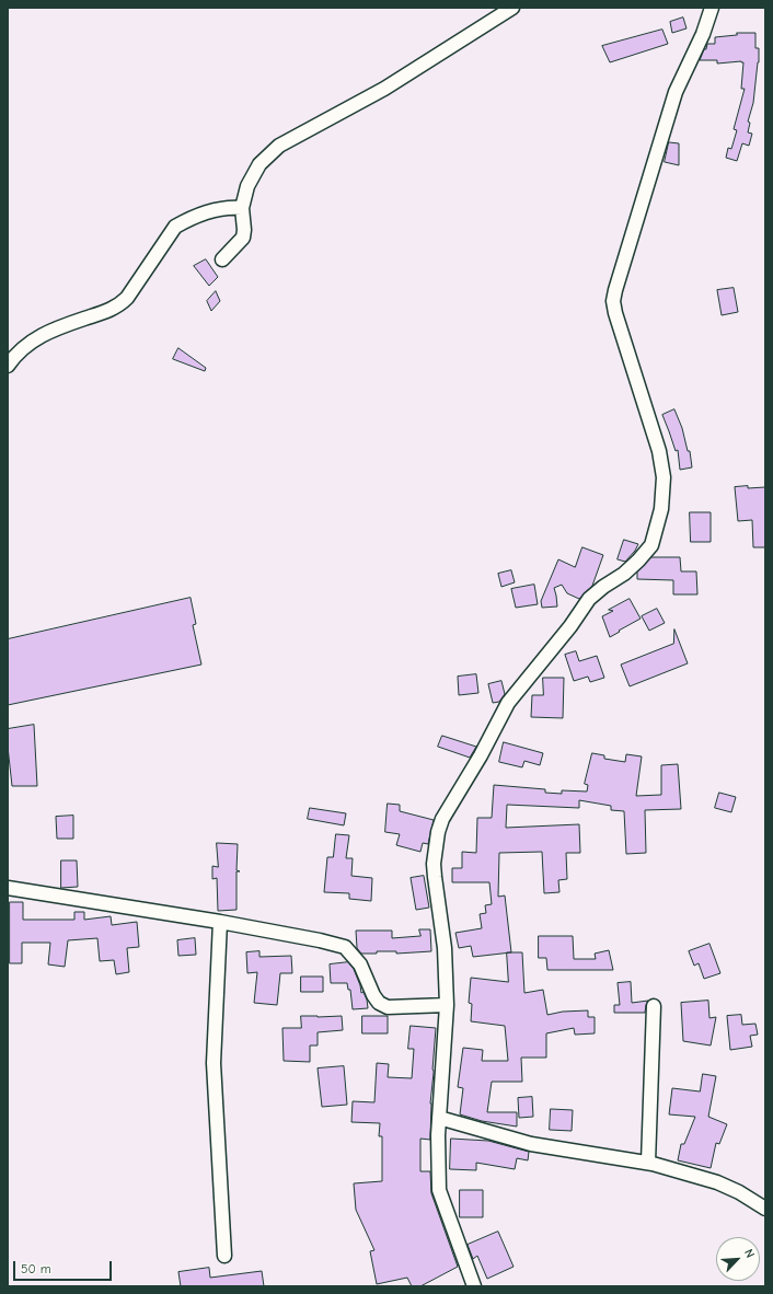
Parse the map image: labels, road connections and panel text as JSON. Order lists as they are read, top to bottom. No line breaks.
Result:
{"scale_bar":"50 m","north":"top right"}
